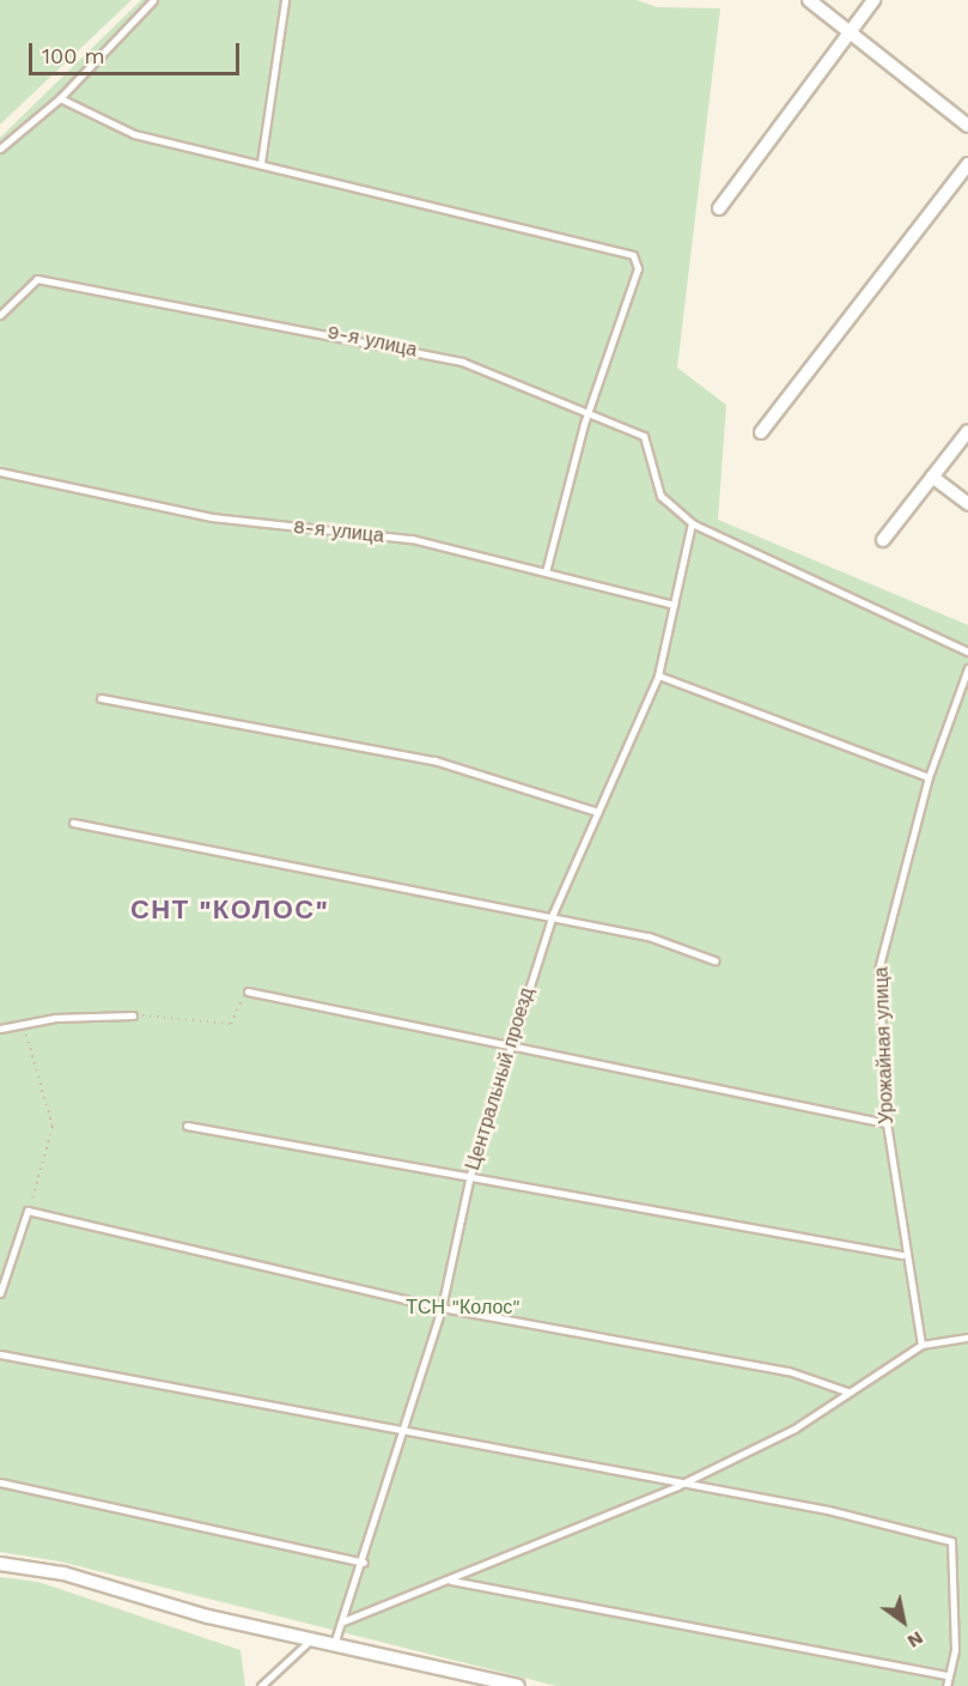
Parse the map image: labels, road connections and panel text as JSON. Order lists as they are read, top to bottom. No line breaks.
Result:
{"streets":{"lane":["9-я улица","8-я улица","Урожайная улица","Центральный проезд"]},"crossings":[["9-я улица","Центральный проезд"],["8-я улица","Центральный проезд"]],"districts":["СНТ \"КОЛОС\""],"parks":["ТСН \"Колос\""],"scale_bar":"100 m","north":"bottom right"}
